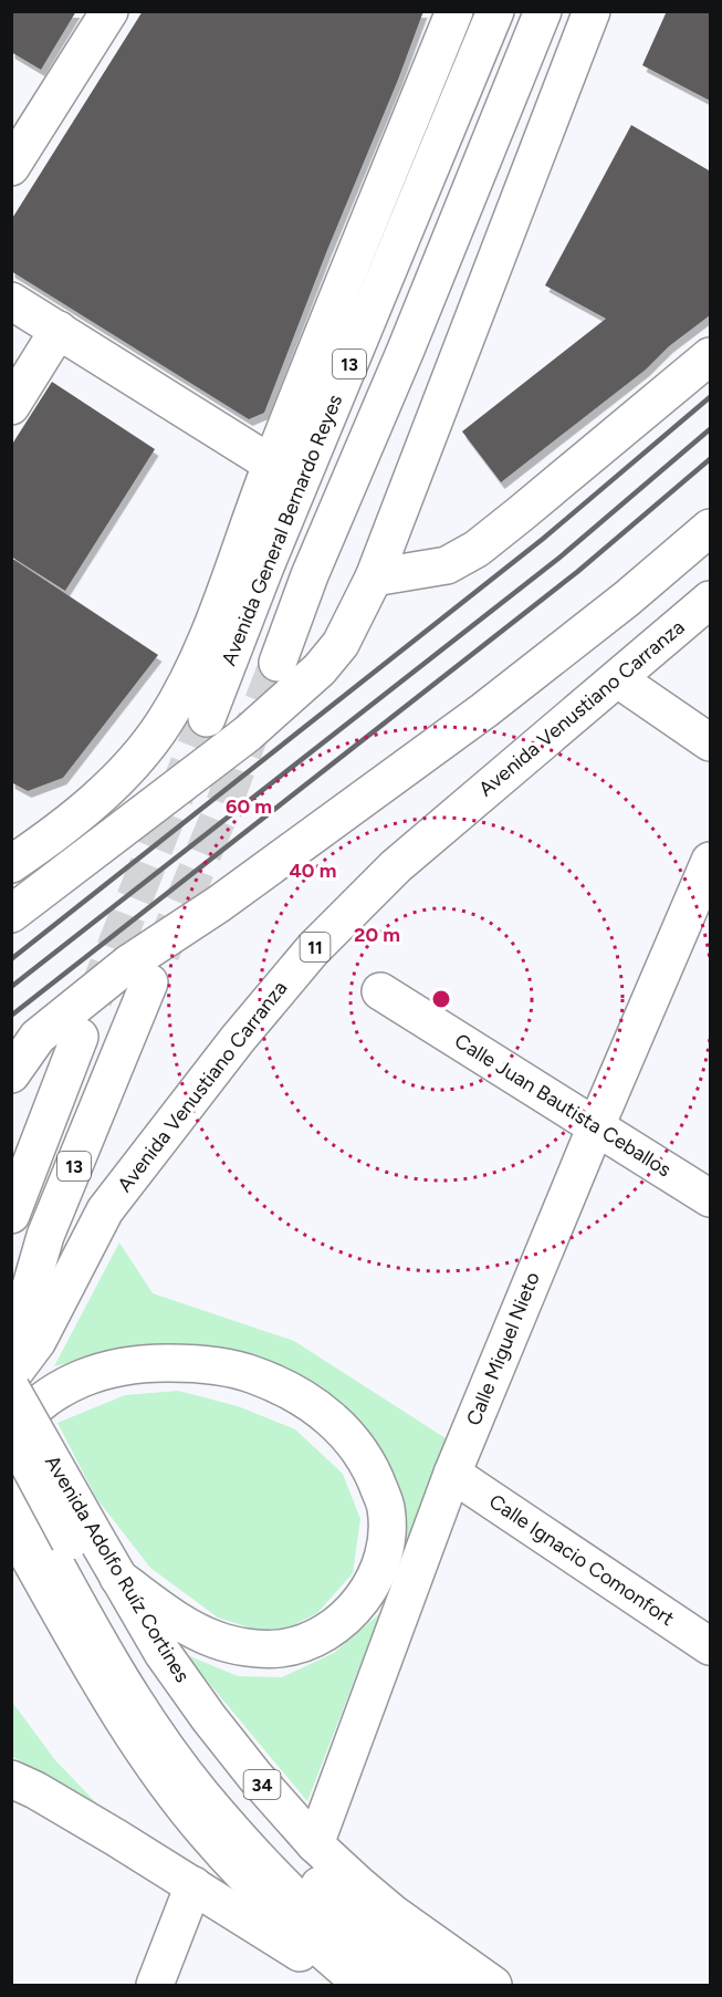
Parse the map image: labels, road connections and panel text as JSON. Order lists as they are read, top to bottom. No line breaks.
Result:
{"streets":{"main road":["13","Avenida General Bernardo Reyes","Avenida Venustiano Carranza","11","Calle Juan Bautista Ceballos","Calle Miguel Nieto","Calle Ignacio Comonfort","Avenida Adolfo Ruíz Cortines","34"]},"crossings":[["Calle Juan Bautista Ceballos","Calle Miguel Nieto"],["Calle Miguel Nieto","Calle Ignacio Comonfort"],["Calle Miguel Nieto","Avenida Adolfo Ruíz Cortines"]],"rings":["60 m","40 m","20 m"]}
